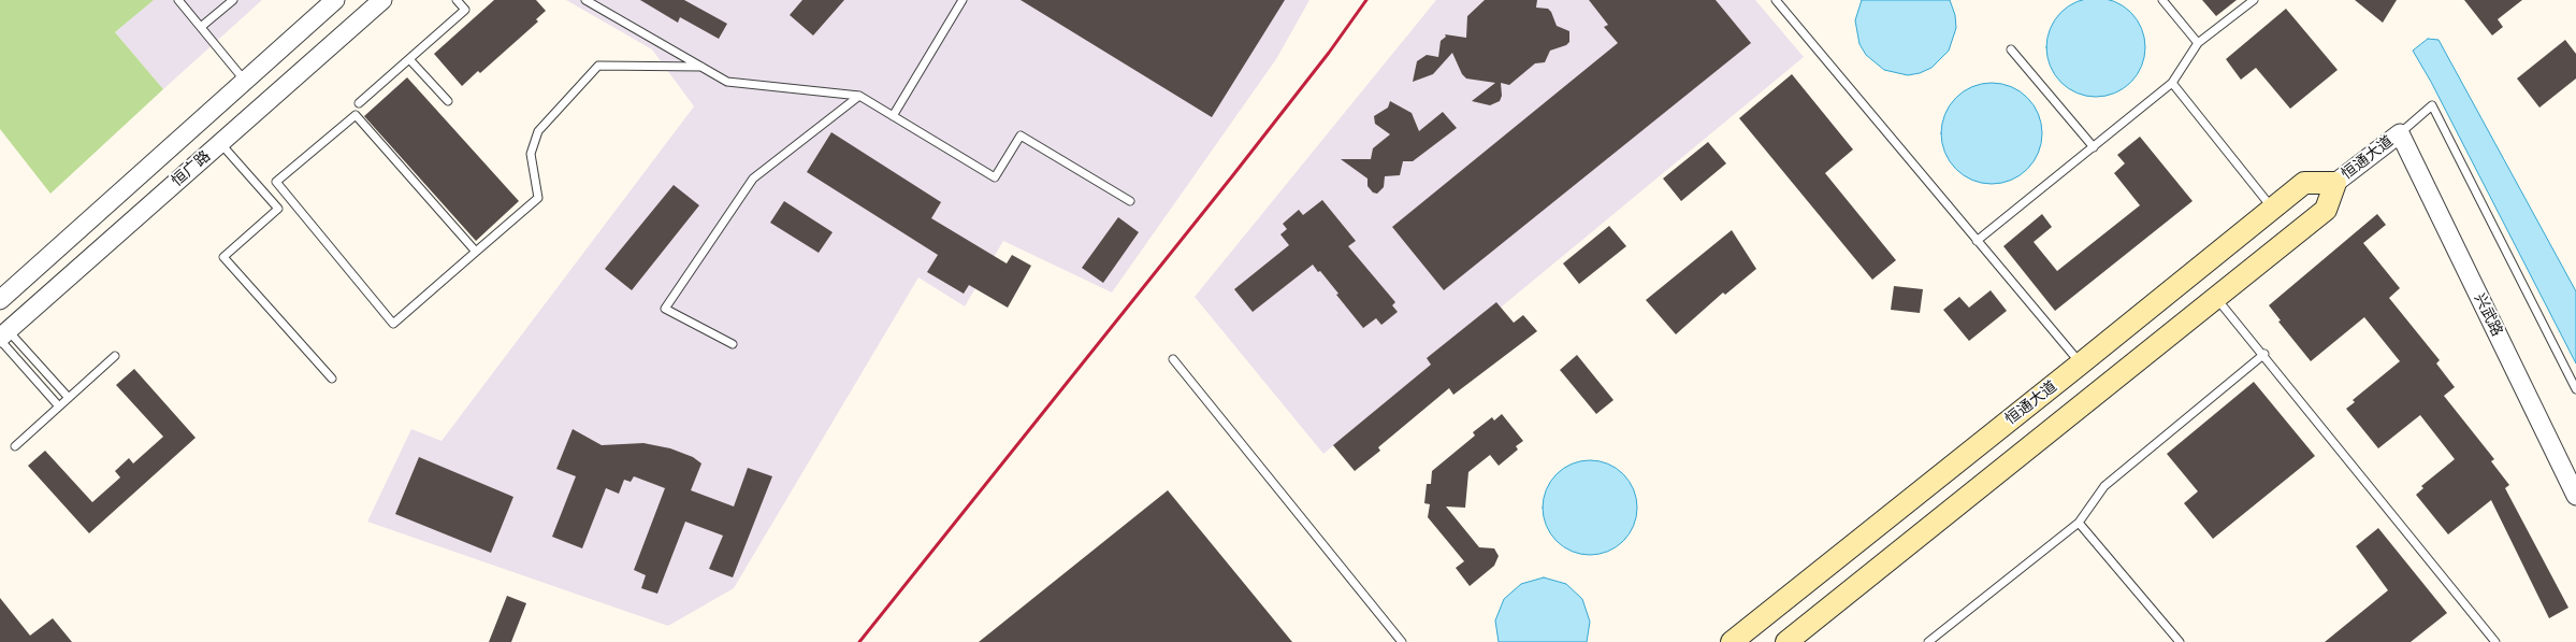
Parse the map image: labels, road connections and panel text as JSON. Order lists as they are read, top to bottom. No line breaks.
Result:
{"streets":{"main road":["恒通大道"],"street":["恒广路","兴武路"]},"crossings":[["恒通大道","兴武路"]]}
